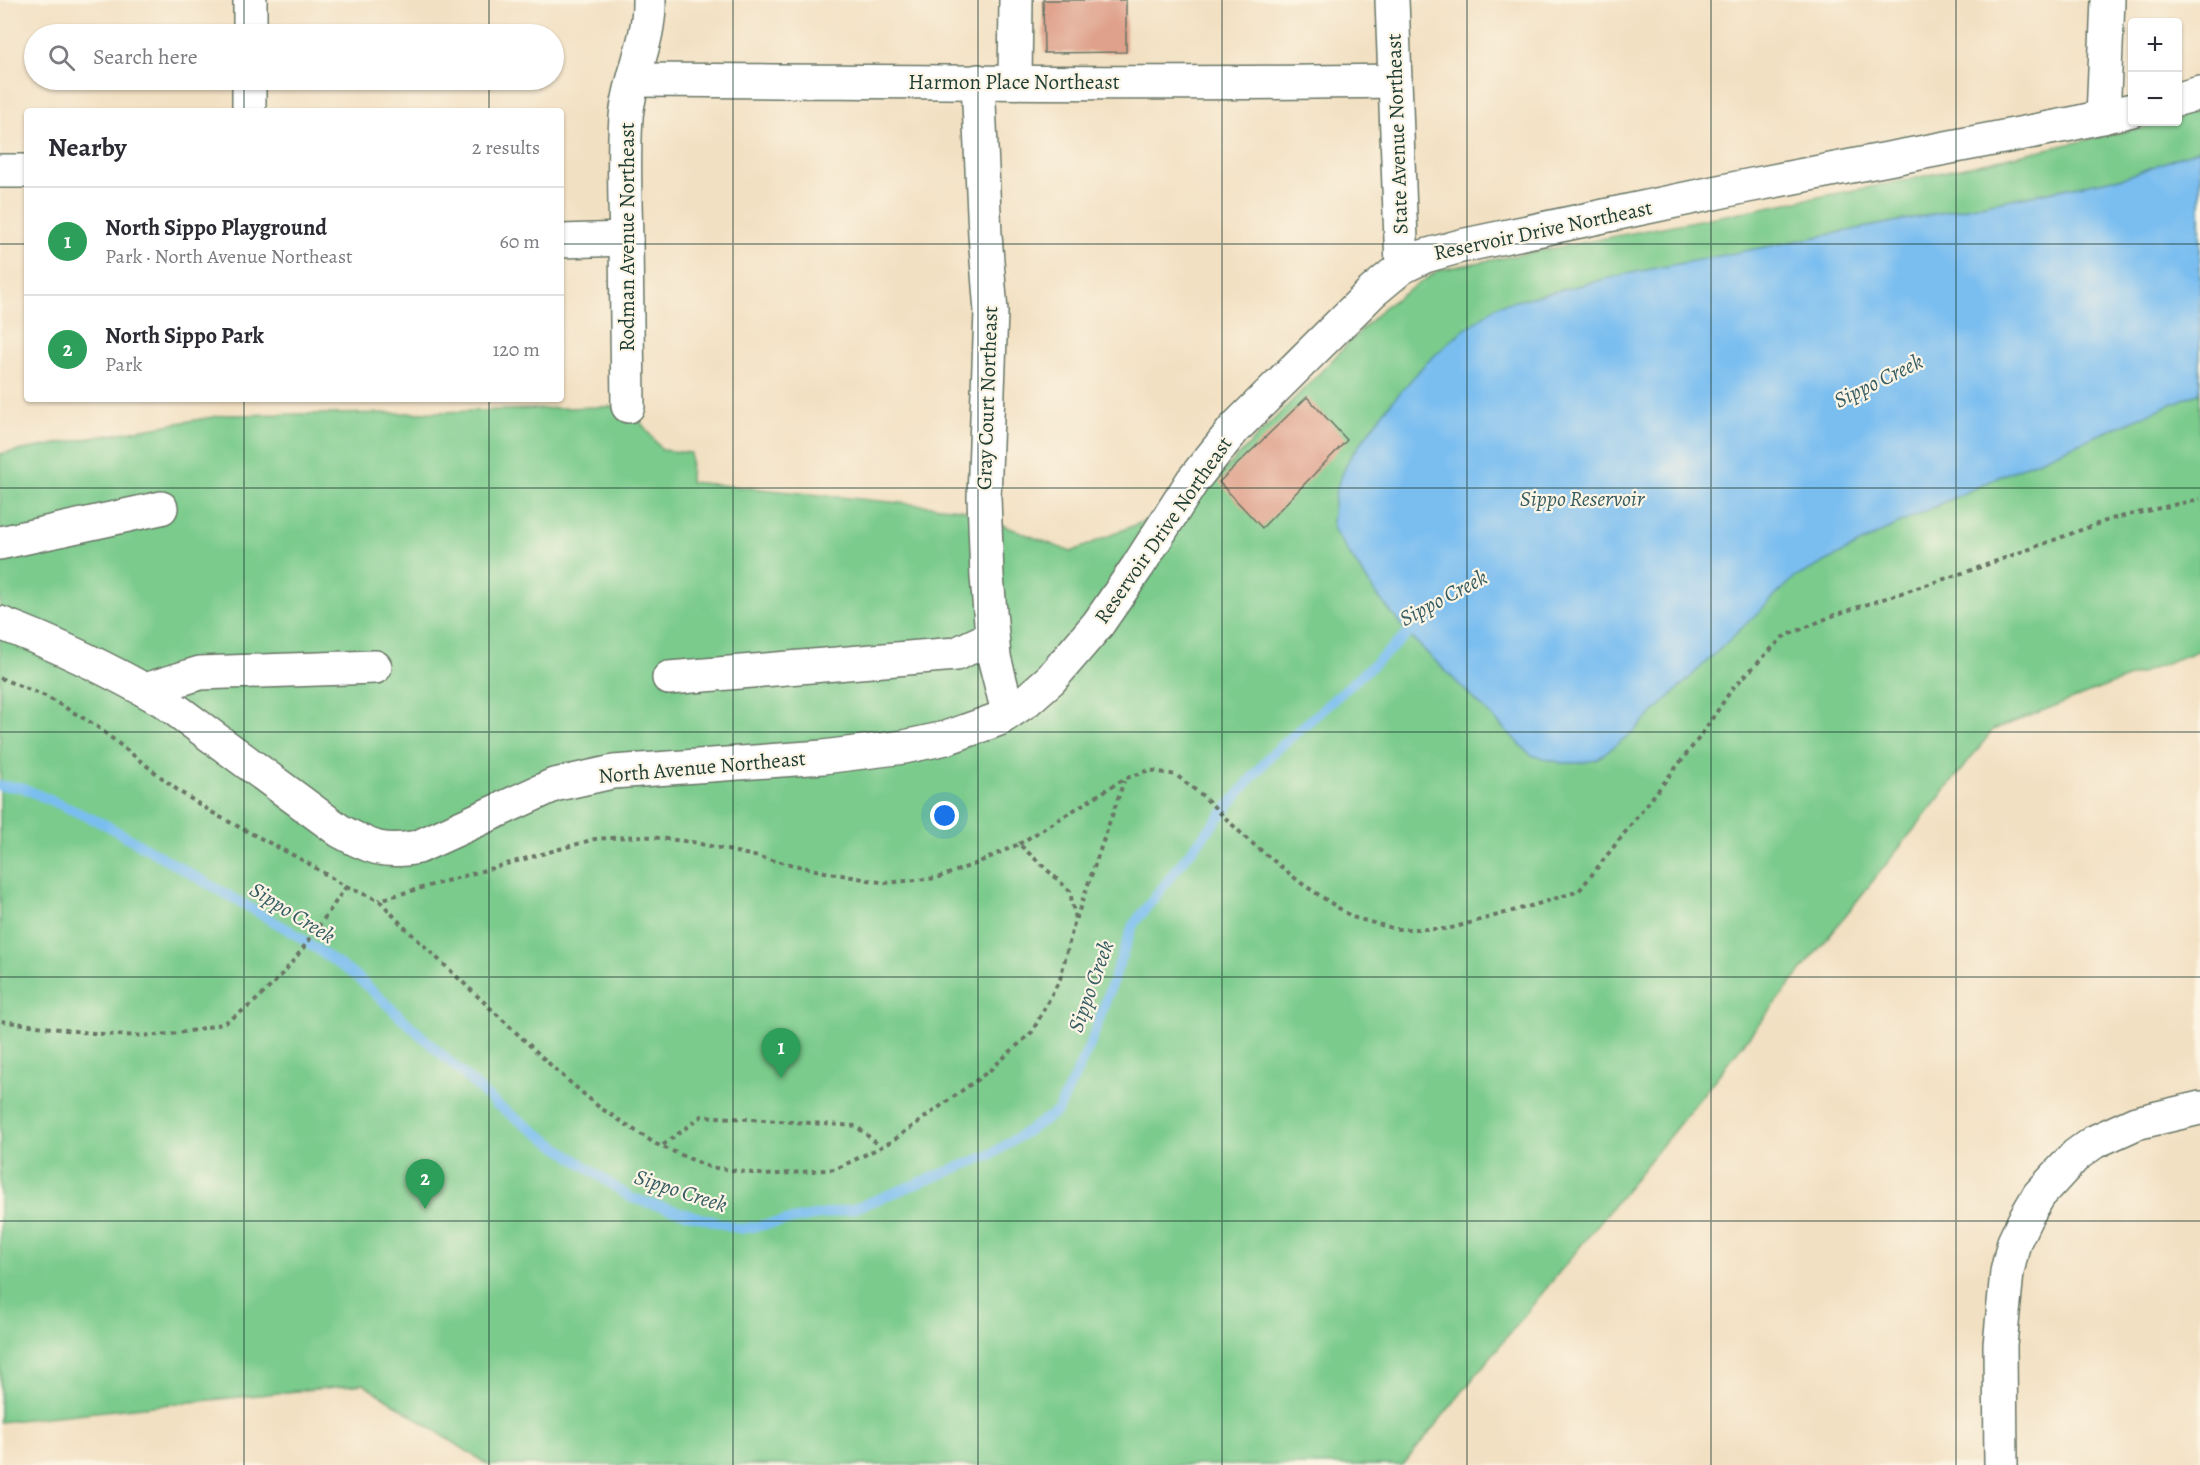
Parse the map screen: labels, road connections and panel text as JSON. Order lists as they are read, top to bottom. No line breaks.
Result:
{"streets":{"street":["Harmon Place Northeast","State Avenue Northeast","Reservoir Drive Northeast","Rodman Avenue Northeast","Gray Court Northeast","North Avenue Northeast"]},"crossings":[["Harmon Place Northeast","State Avenue Northeast"],["Harmon Place Northeast","Rodman Avenue Northeast"],["Harmon Place Northeast","Gray Court Northeast"],["State Avenue Northeast","Reservoir Drive Northeast"],["Reservoir Drive Northeast","Gray Court Northeast"],["Reservoir Drive Northeast","North Avenue Northeast"],["Gray Court Northeast","North Avenue Northeast"]],"water":["Sippo Creek","Sippo Reservoir"],"page":{"map_buttons":["+","−"],"search":"Search here","heading":["Nearby","2 results"],"list":[{"mark":"1","name":"North Sippo Playground","note":"Park · North Avenue Northeast","value":"60 m"},{"mark":"2","name":"North Sippo Park","note":"Park","value":"120 m"}],"pins":["1","2"]}}
